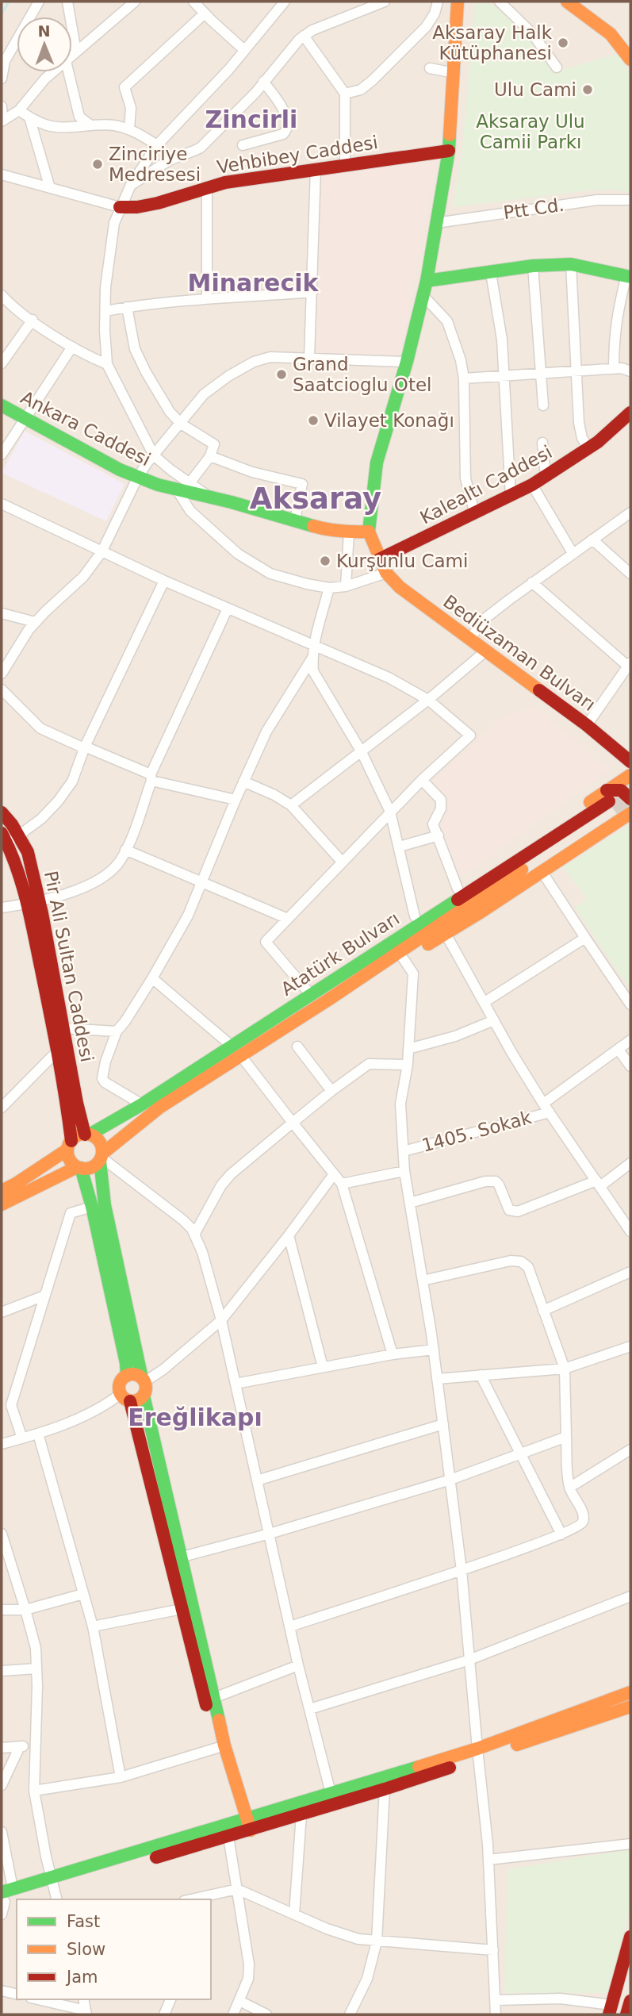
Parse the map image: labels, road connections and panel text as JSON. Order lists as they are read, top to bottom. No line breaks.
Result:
{"streets":{"main road":["Vehbibey Caddesi","Ankara Caddesi","Kalealtı Caddesi","Bediüzaman Bulvarı","Atatürk Bulvarı","Pir Ali Sultan Caddesi"],"street":["Ptt Cd.","1405. Sokak"]},"crossings":[["Atatürk Bulvarı","Pir Ali Sultan Caddesi"]],"districts":["Zincirli","Minarecik","Aksaray","Ereğlikapı"],"parks":["Aksaray Ulu Camii Parkı"],"places":["Aksaray Halk Kütüphanesi","Ulu Cami","Zinciriye Medresesi","Grand Saatcioglu Otel","Vilayet Konağı","Kurşunlu Cami"],"legend":["Fast","Slow","Jam"],"north":"top"}
